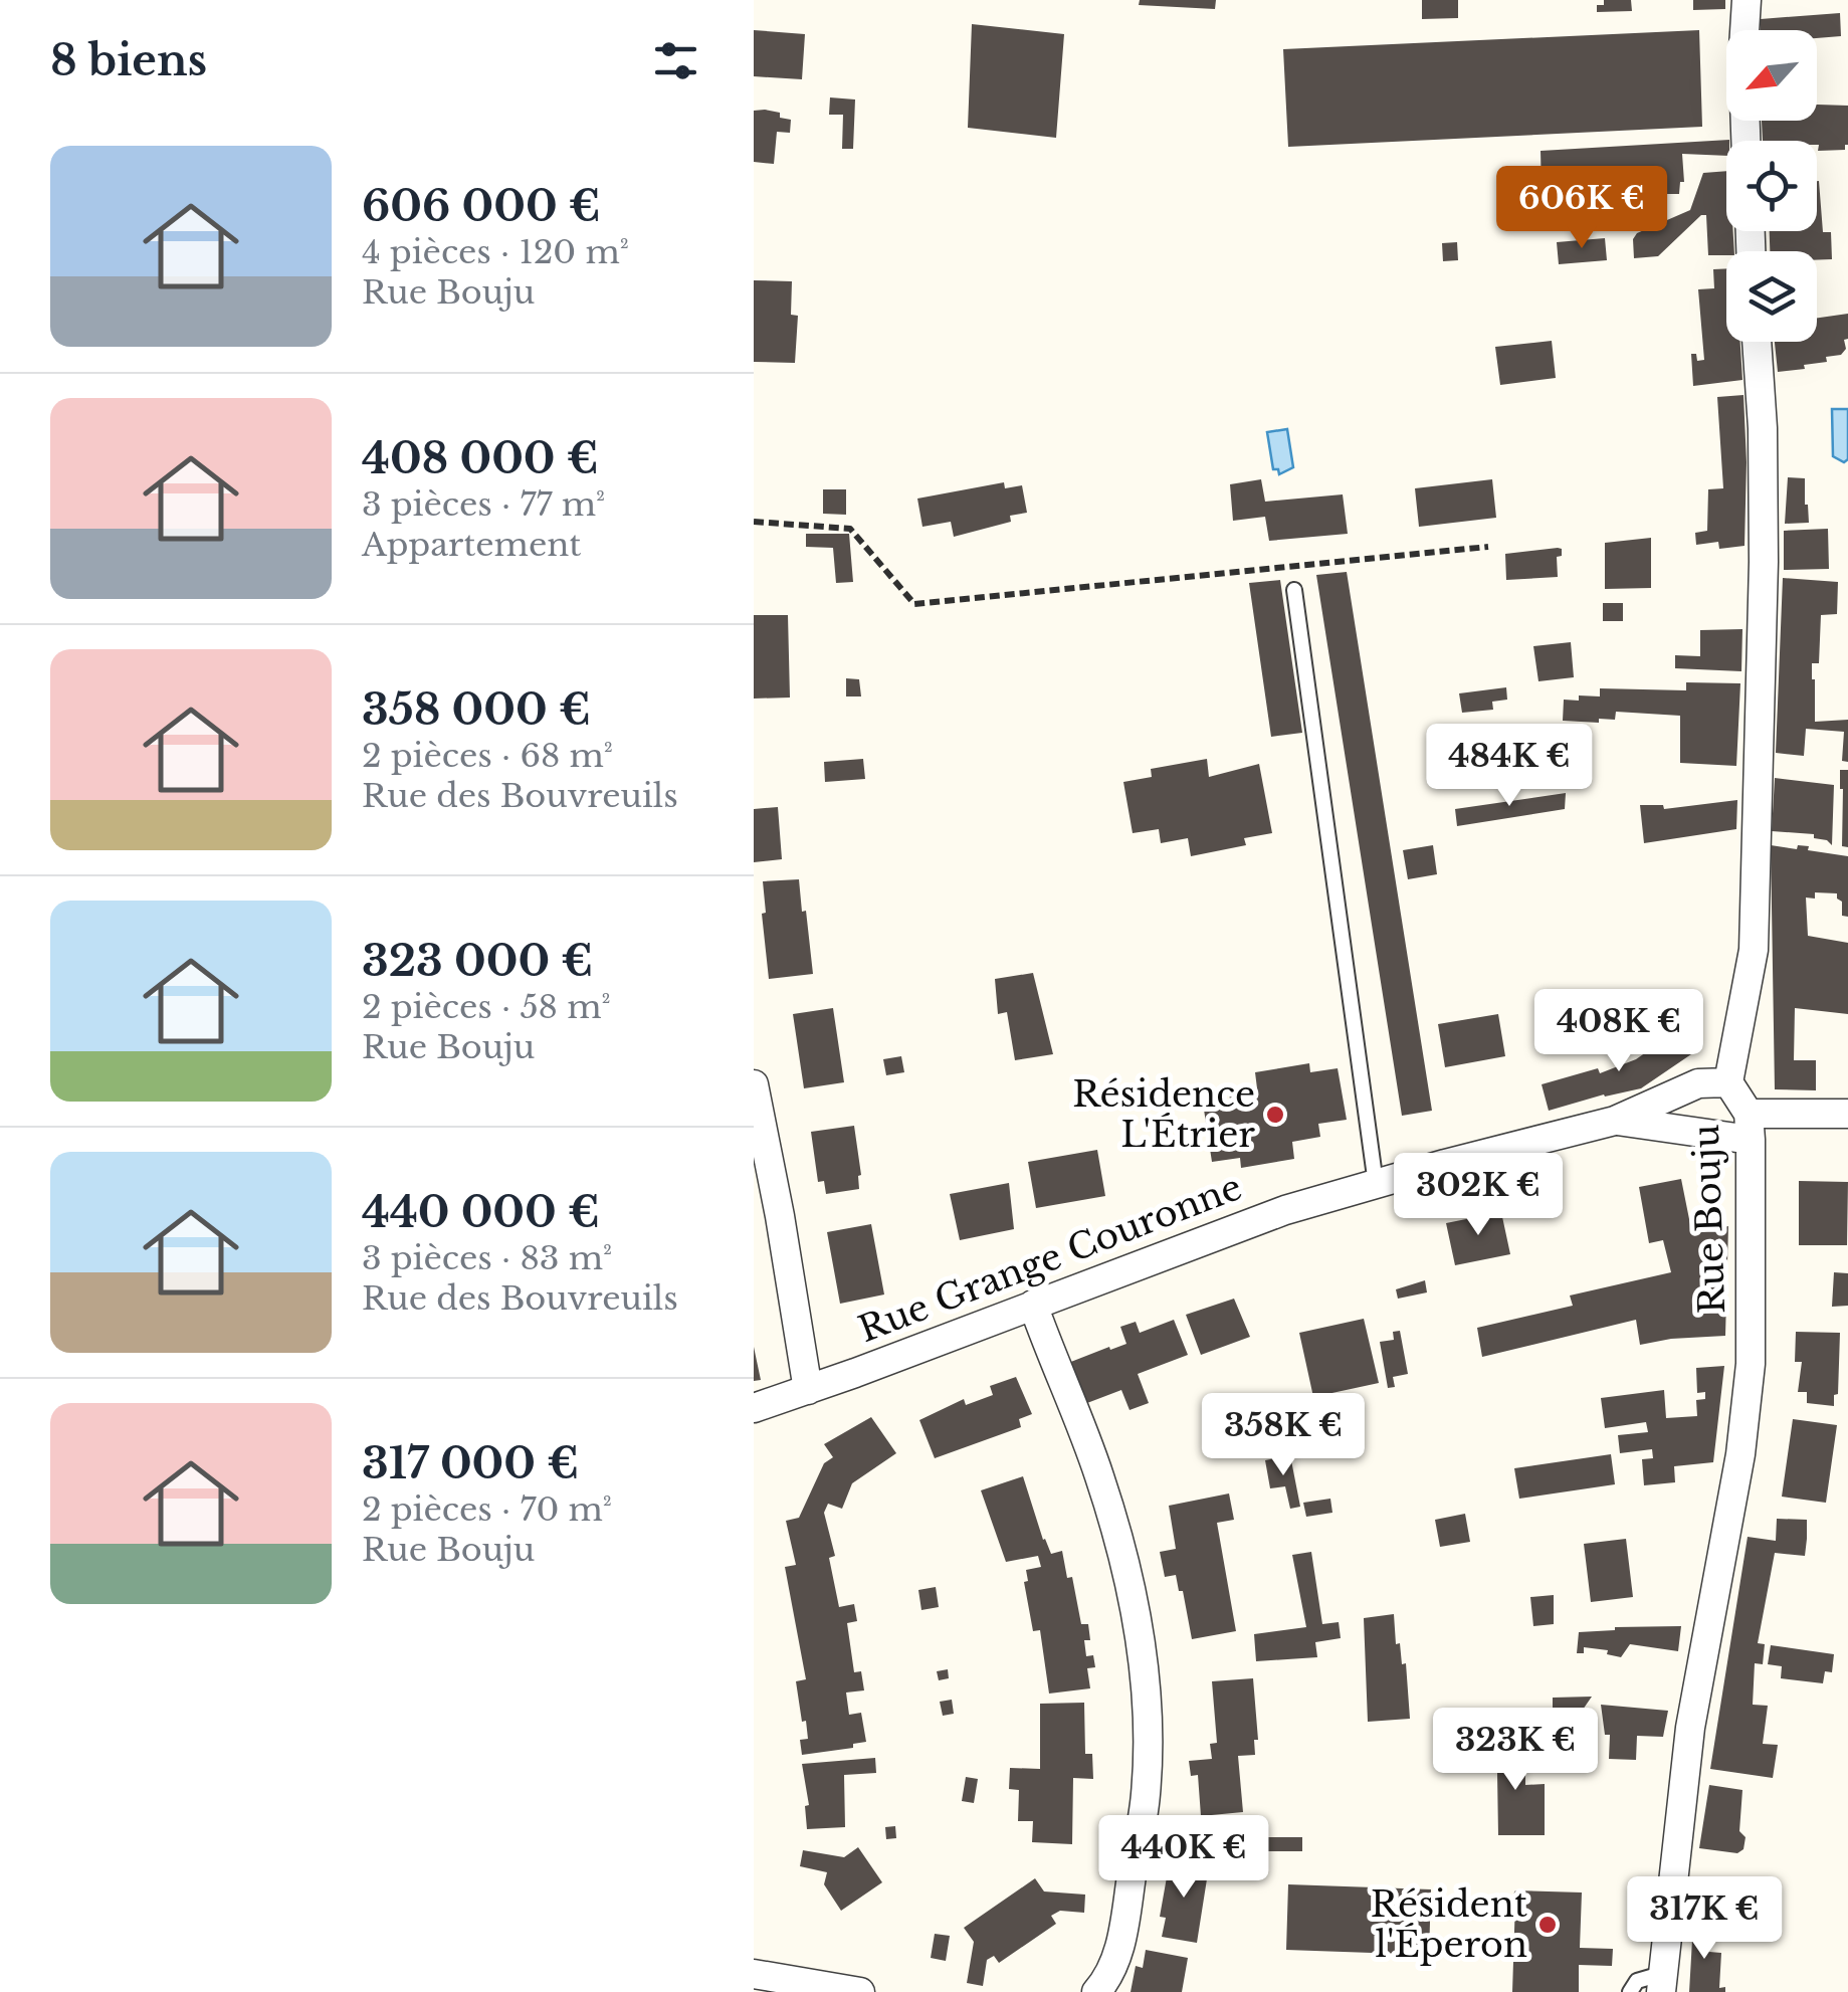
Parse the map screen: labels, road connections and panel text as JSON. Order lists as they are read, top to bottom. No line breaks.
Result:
{"streets":{"street":["Rue Bouju","Rue Grange Couronne"]},"crossings":[["Rue Bouju","Rue Grange Couronne"]],"places":["Résidence L'Étrier","Résident l'Éperon"],"north":"bottom left","page":{"heading":"8 biens","list":[{"name":"606 000 €","note":"4 pièces · 120 m² · Rue Bouju"},{"name":"408 000 €","note":"3 pièces · 77 m² · Appartement"},{"name":"358 000 €","note":"2 pièces · 68 m² · Rue des Bouvreuils"},{"name":"323 000 €","note":"2 pièces · 58 m² · Rue Bouju"},{"name":"440 000 €","note":"3 pièces · 83 m² · Rue des Bouvreuils"},{"name":"317 000 €","note":"2 pièces · 70 m² · Rue Bouju"}],"price":["606K €","484K €","408K €","302K €","358K €","323K €","440K €","317K €"]}}
